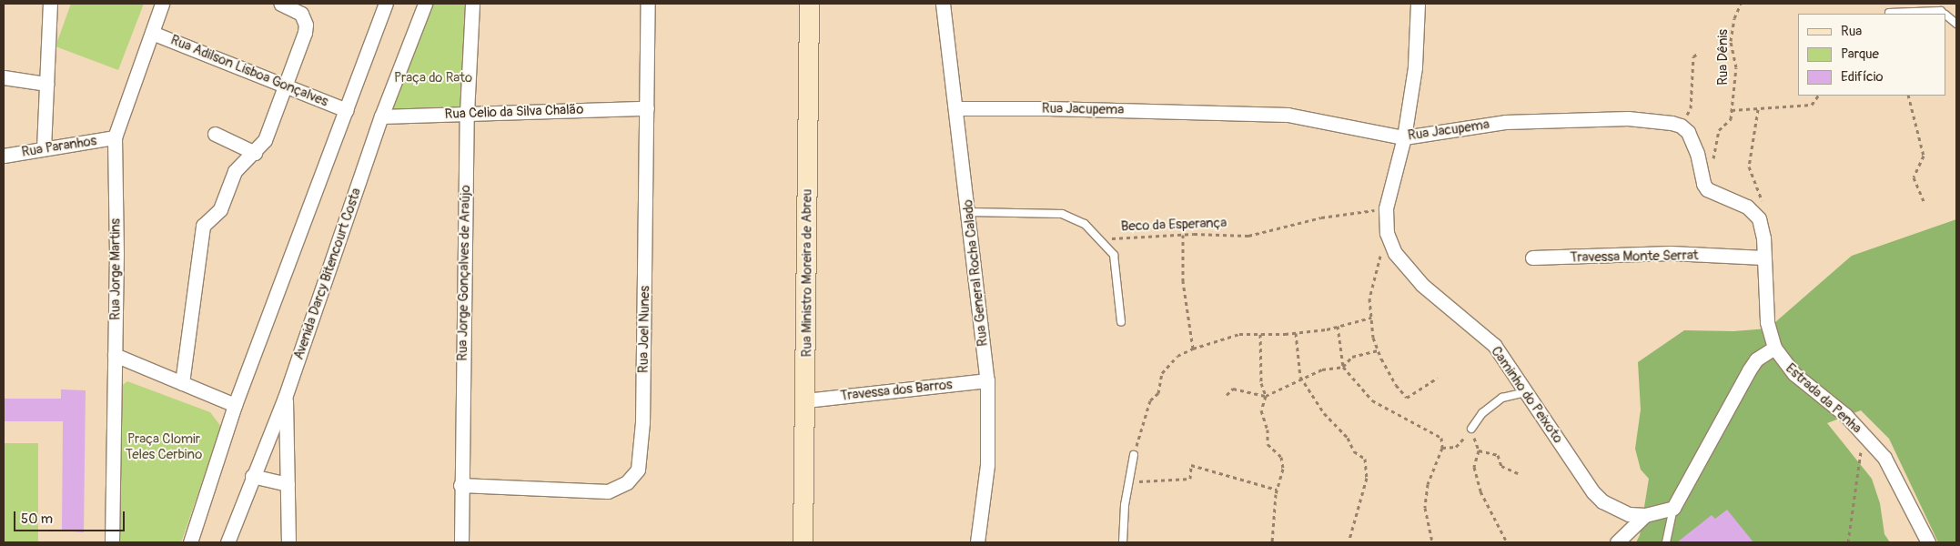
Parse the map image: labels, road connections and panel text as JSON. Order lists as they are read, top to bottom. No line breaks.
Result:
{"streets":{"street":["Rua Adilson Lisboa Gonçalves","Rua Jacupema","Rua Celio da Silva Chalão","Rua Paranhos","Travessa Monte Serrat","Rua Jorge Martins","Rua Jorge Gonçalves de Araújo","Rua Ministro Moreira de Abreu","Rua General Rocha Calado","Avenida Darcy Bitencourt Costa","Rua Joel Nunes","Travessa dos Barros","Caminho do Peixoto","Estrada da Penha"],"path":["Rua Dênis","Beco da Esperança"]},"crossings":[["Rua Adilson Lisboa Gonçalves","Rua Jorge Martins"],["Rua Jacupema","Rua General Rocha Calado"],["Rua Jacupema","Caminho do Peixoto"],["Rua Celio da Silva Chalão","Rua Jorge Gonçalves de Araújo"],["Rua Celio da Silva Chalão","Avenida Darcy Bitencourt Costa"],["Rua Celio da Silva Chalão","Rua Joel Nunes"],["Rua Paranhos","Rua Jorge Martins"],["Beco da Esperança","Caminho do Peixoto"],["Rua Jorge Gonçalves de Araújo","Rua Joel Nunes"],["Rua Ministro Moreira de Abreu","Travessa dos Barros"],["Rua General Rocha Calado","Travessa dos Barros"]],"parks":["Praça do Rato","Praça Clomir Teles Cerbino"],"legend":["Rua","Parque","Edifício"],"scale_bar":"50 m"}
